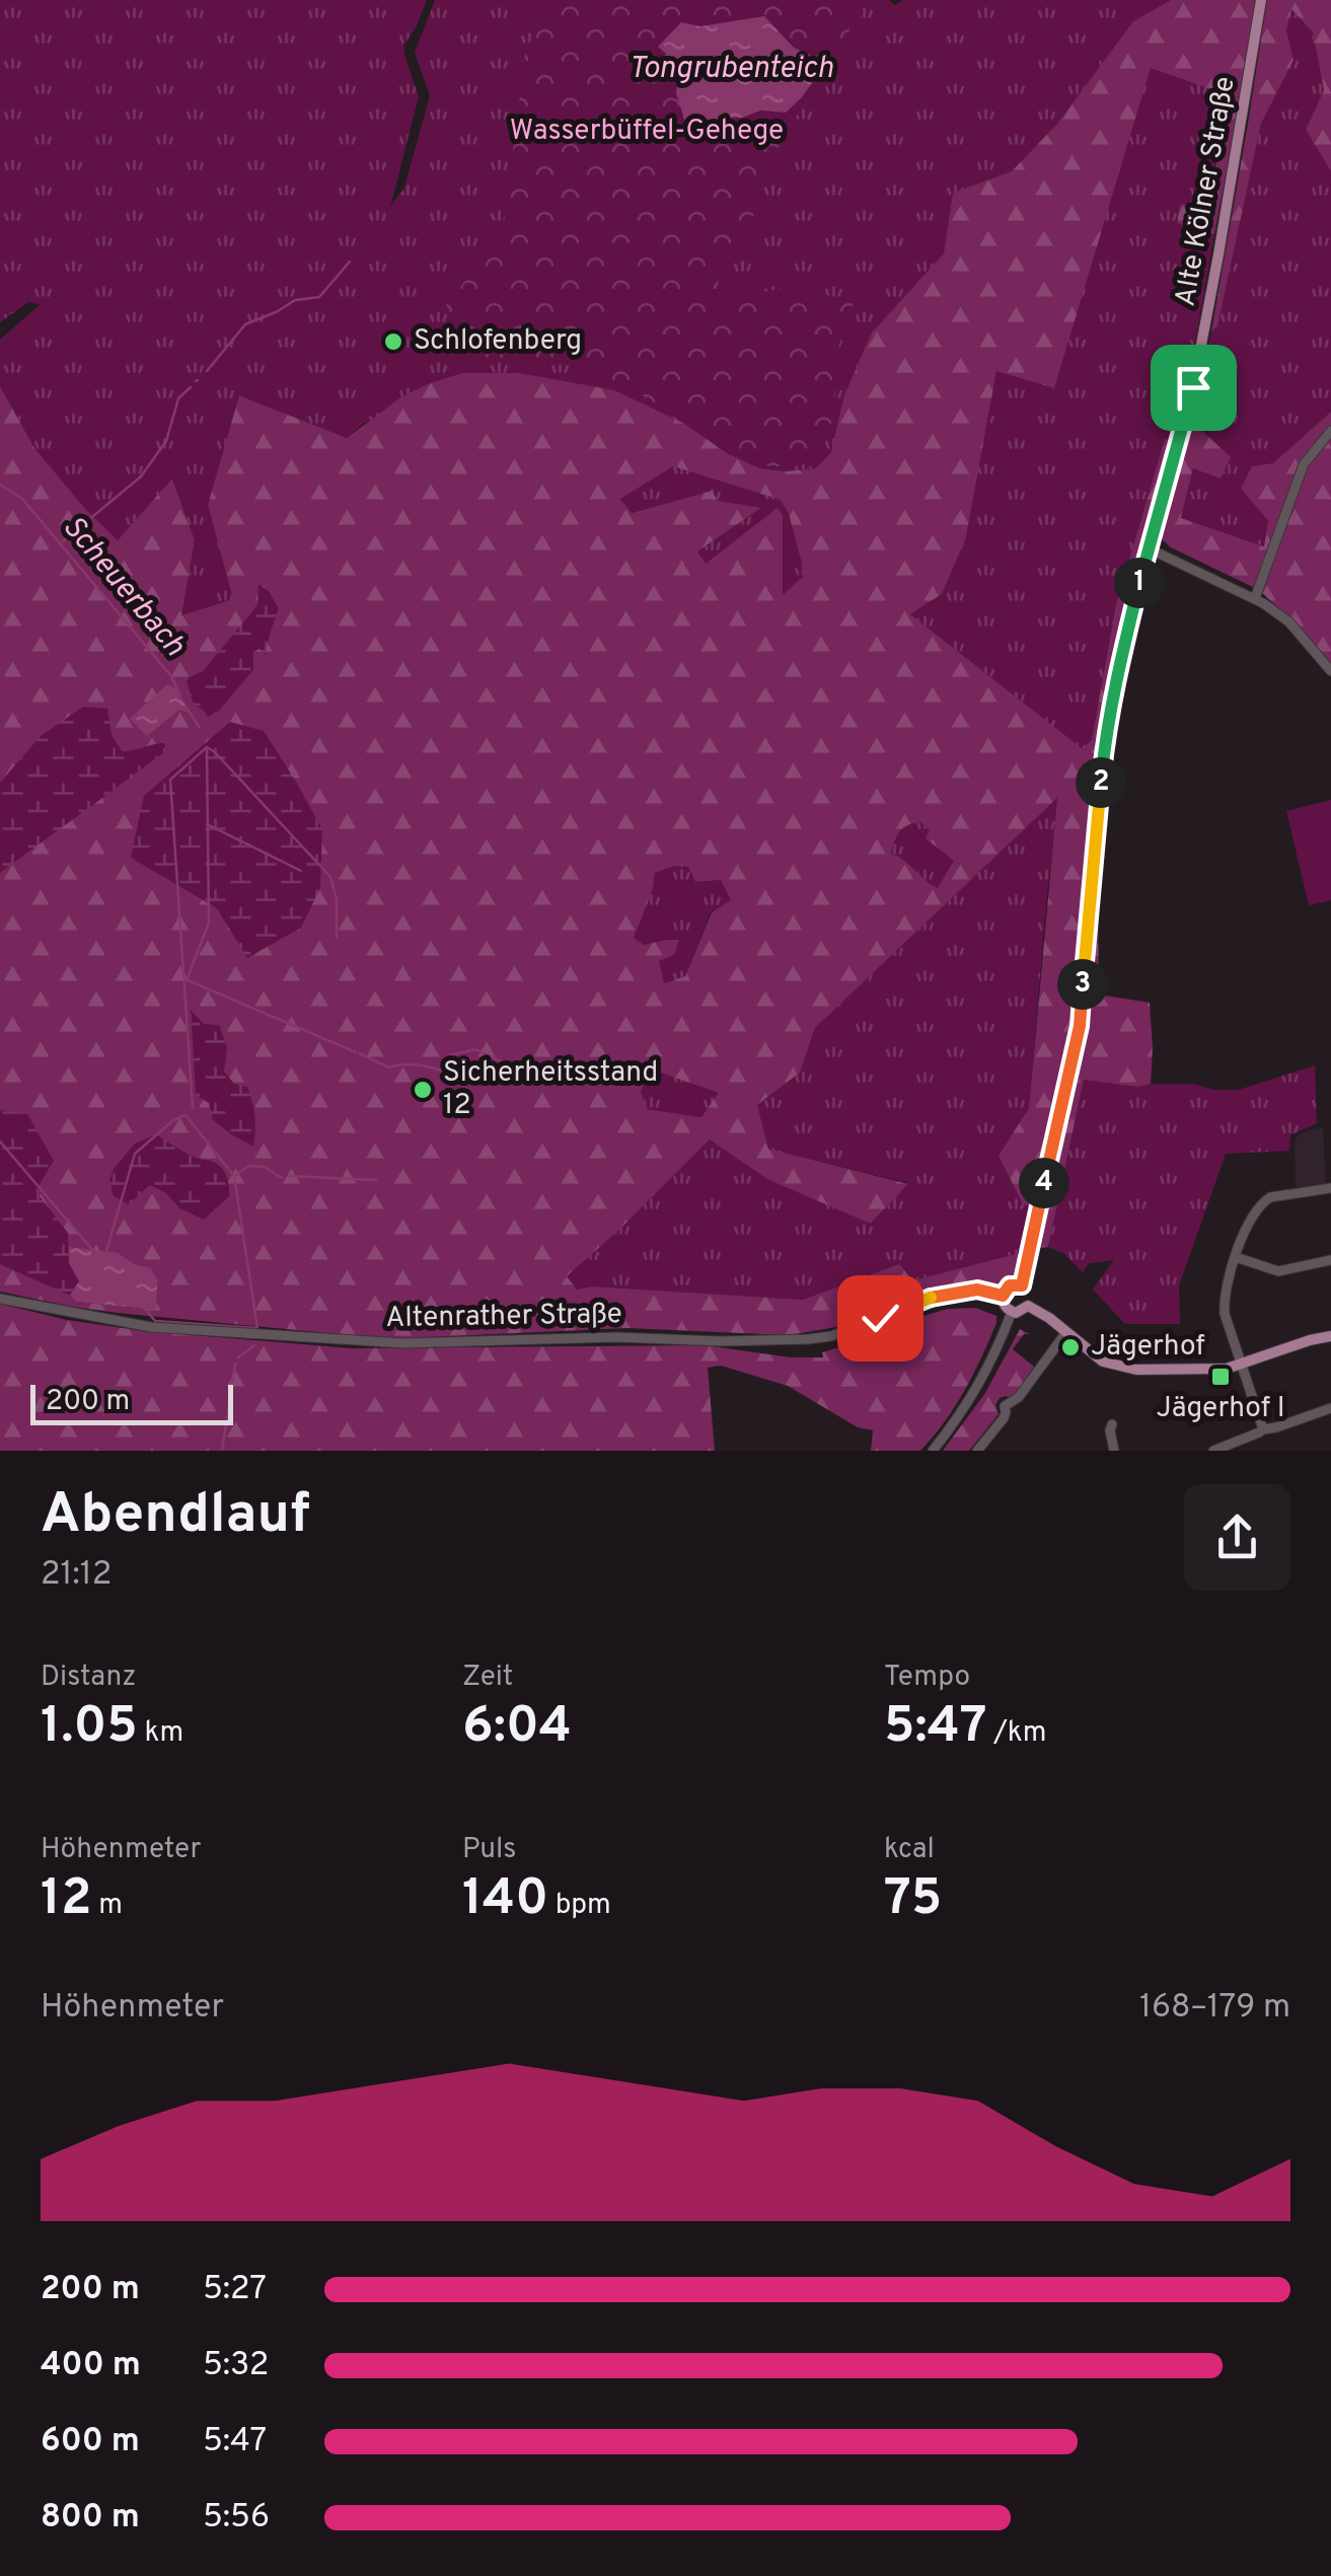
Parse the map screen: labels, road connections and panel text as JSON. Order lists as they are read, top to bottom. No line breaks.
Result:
{"streets":{"main road":["Alte Kölner Straße"],"street":["Altenrather Straße"]},"crossings":[["Alte Kölner Straße","Altenrather Straße"]],"water":["Tongrubenteich","Scheuerbach"],"parks":["Wasserbüffel-Gehege"],"places":{"other":["Schlofenberg","Sicherheitsstand 12","Jägerhof"],"transit":["Jägerhof I"]},"scale_bar":"200 m","page":{"pins":["1","2","3","4"],"scale":"200 m","heading":["Abendlauf","21:12"],"stats":[["Distanz","1.05 km"],["Zeit","6:04"],["Tempo","5:47 /km"],["Höhenmeter","12 m"],["Puls","140 bpm"],["kcal","75"]],"chart":["Höhenmeter","168–179 m"],"list":[{"name":"200 m","note":"5:27"},{"name":"400 m","note":"5:32"},{"name":"600 m","note":"5:47"},{"name":"800 m","note":"5:56"}]}}
